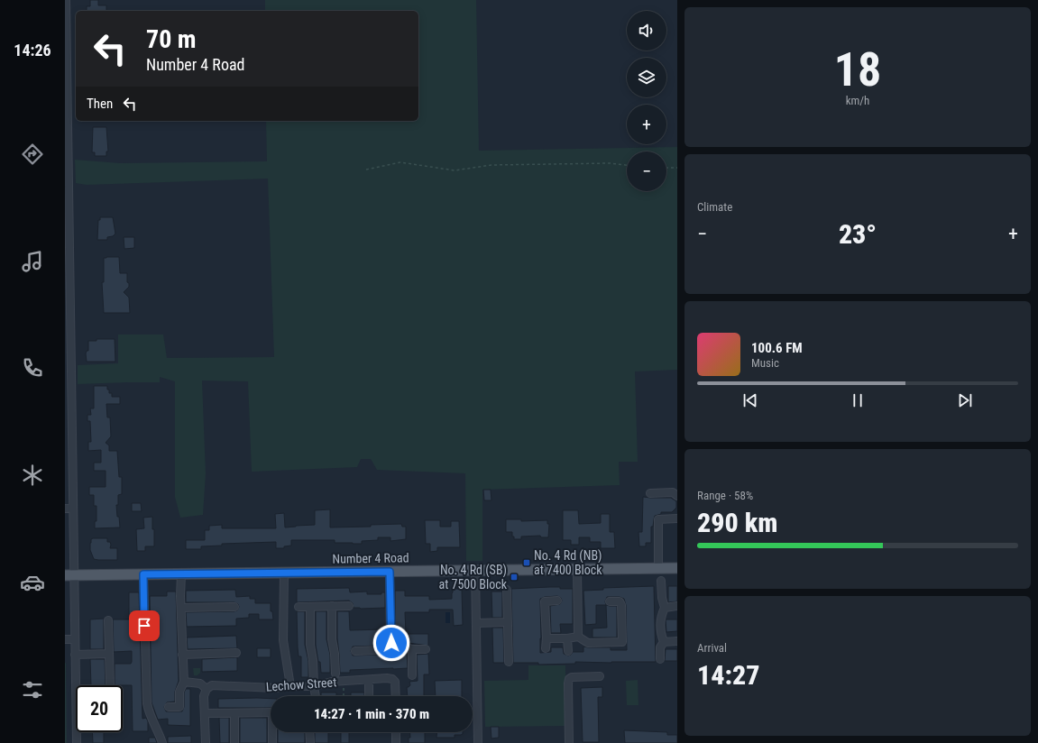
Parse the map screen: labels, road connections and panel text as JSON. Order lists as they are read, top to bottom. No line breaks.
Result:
{"streets":{"main road":["Number 4 Road"],"street":["Lechow Street"]},"places":{"transit":["No. 4 Rd (NB) at 7400 Block","No. 4 Rd (SB) at 7500 Block"]},"page":{"tabs":"14:26","tile":[["18","km/h"],"Climate",["Range · 58%","290 km"],["Arrival","14:27"]],"map_buttons":["+","−"],"turn":["70 m","Number 4 Road"],"then":"Then","heat":["−","23°","+"],"song":["100.6 FM","Music"],"limit":"20","trip":"14:27 · 1 min · 370 m"}}
